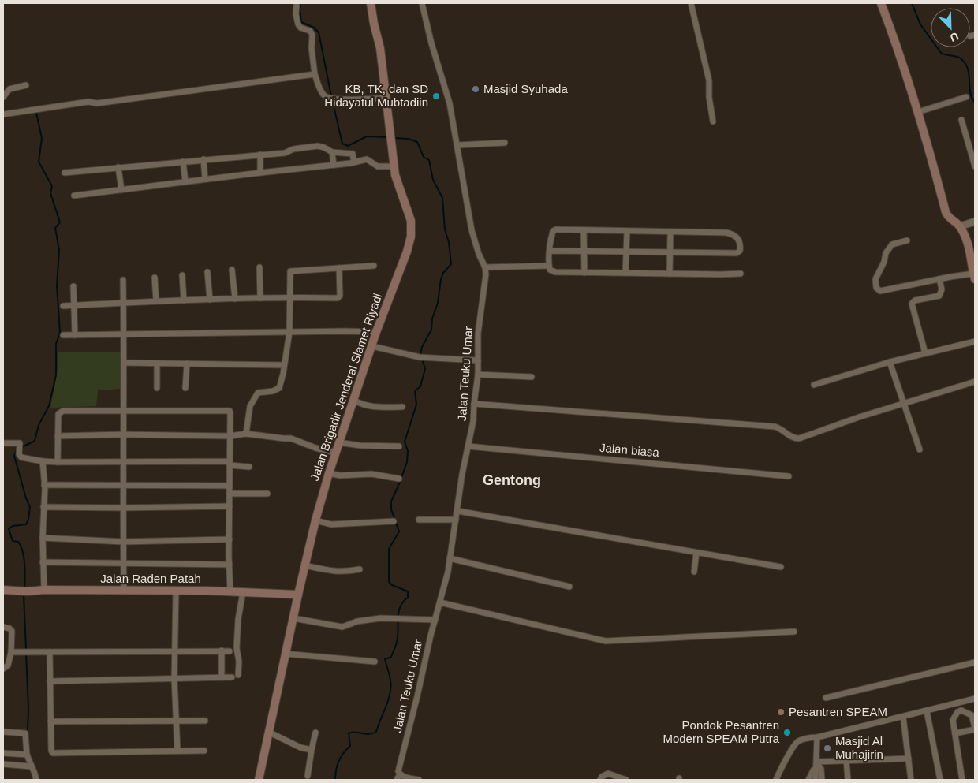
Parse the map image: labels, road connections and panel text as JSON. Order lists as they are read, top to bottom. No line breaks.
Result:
{"streets":{"main road":["Jalan Brigadir Jenderal Slamet Riyadi","Jalan Raden Patah"],"street":["Jalan Teuku Umar","Jalan biasa"]},"crossings":[["Jalan Teuku Umar","Jalan biasa"],["Jalan Brigadir Jenderal Slamet Riyadi","Jalan Raden Patah"]],"districts":["Gentong"],"places":["Masjid Syuhada","KB, TK, dan SD Hidayatul Mubtadiin","Pesantren SPEAM","Pondok Pesantren Modern SPEAM Putra","Masjid Al Muhajirin"],"north":"bottom right"}
